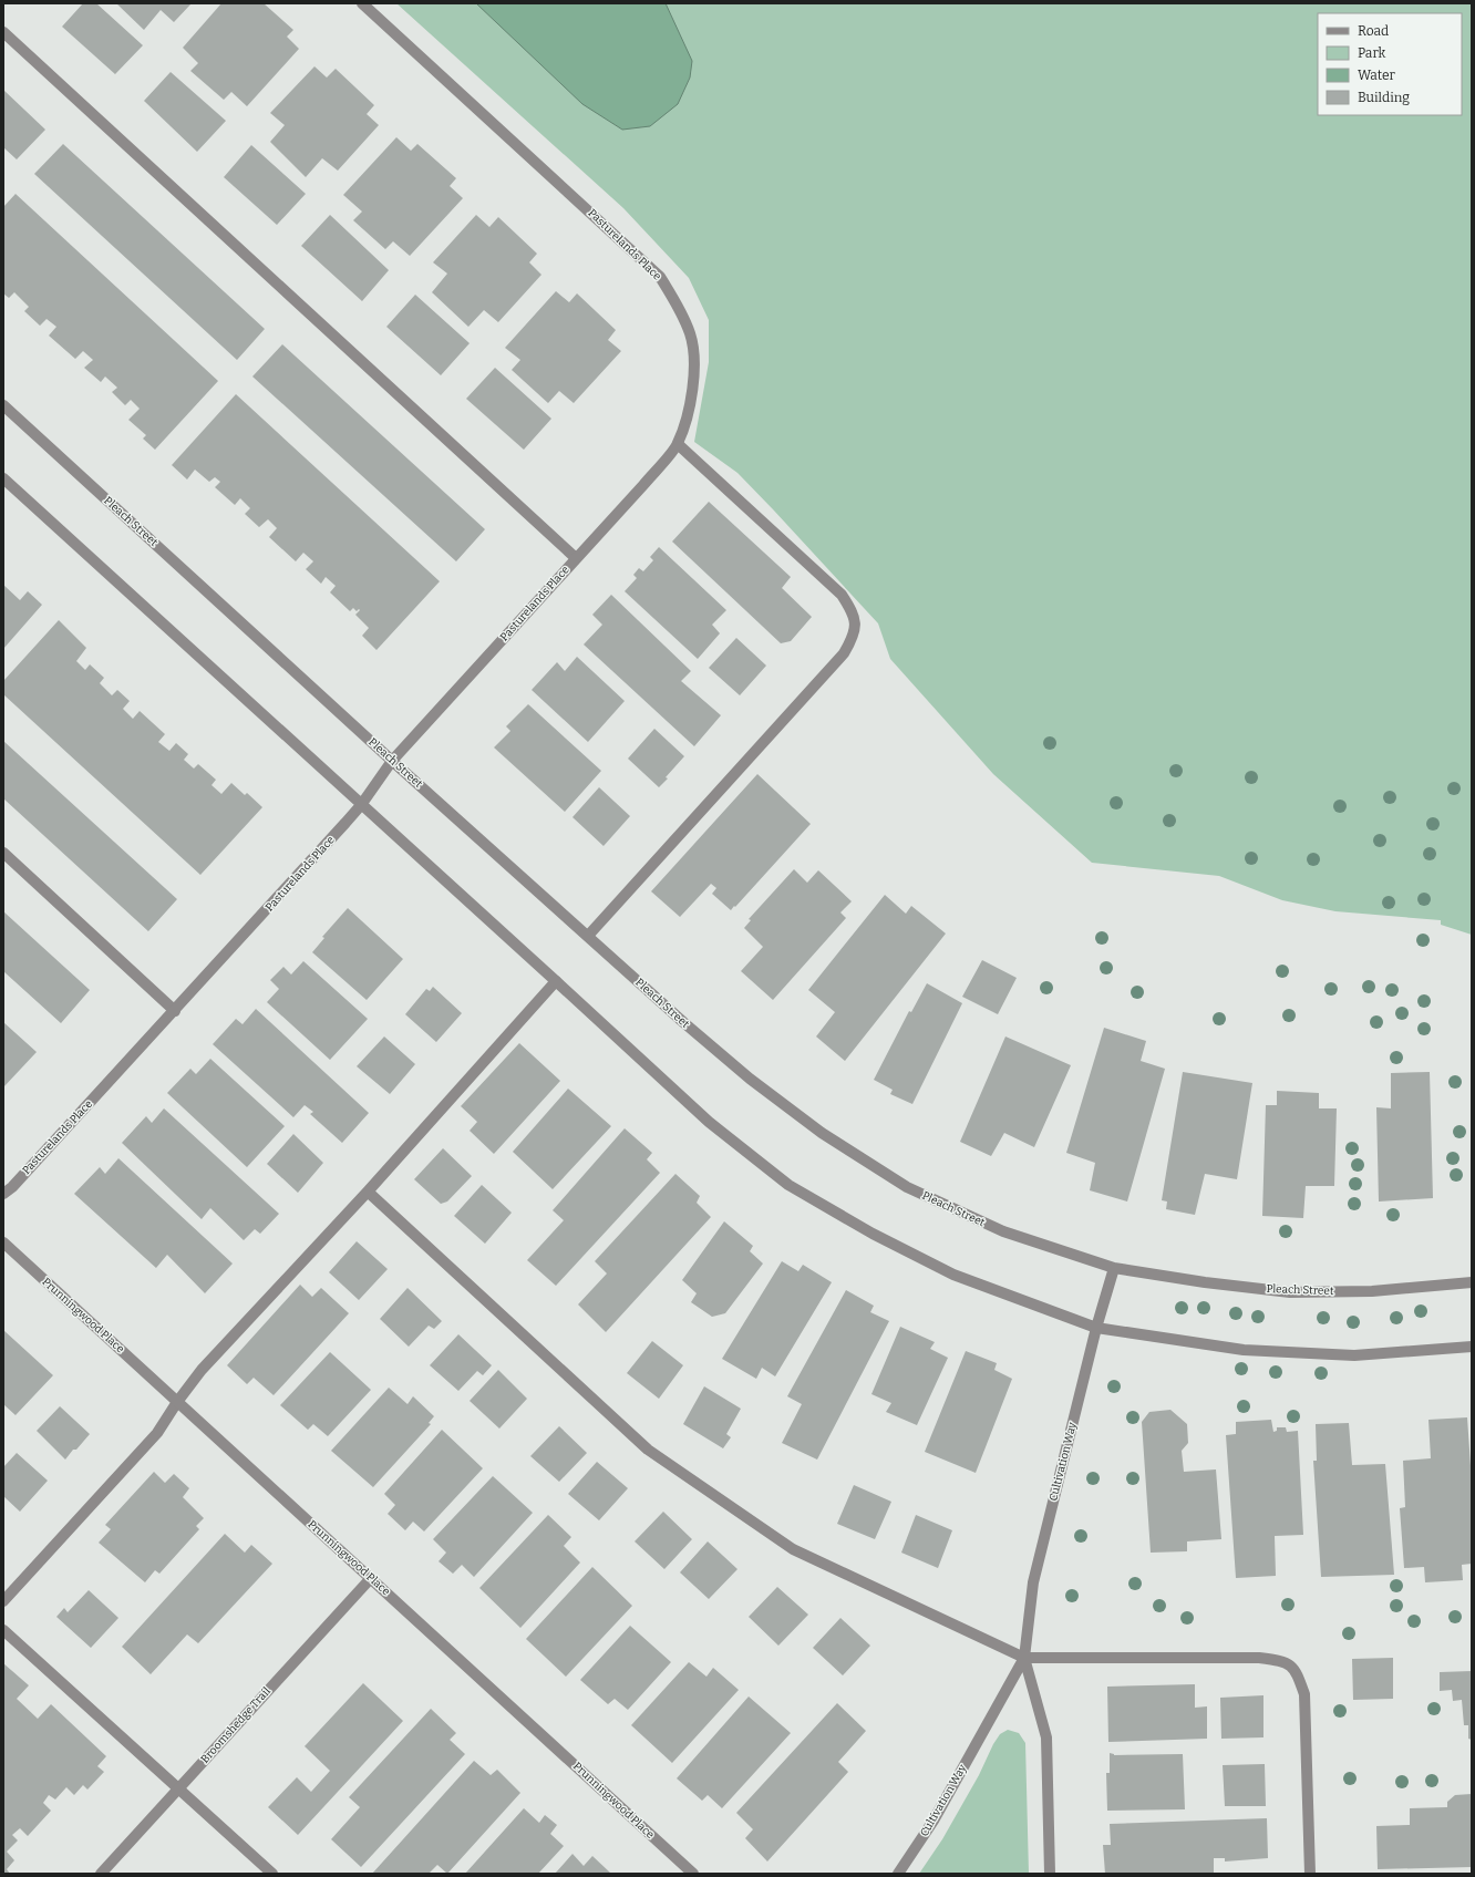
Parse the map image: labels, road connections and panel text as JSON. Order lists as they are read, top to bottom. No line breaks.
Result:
{"streets":{"street":["Pasturelands Place","Pleach Street","Prunningwood Place","Cultivation Way","Broomshedge Trail"]},"crossings":[["Pasturelands Place","Pleach Street"],["Pleach Street","Cultivation Way"],["Prunningwood Place","Broomshedge Trail"]],"legend":["Road","Park","Water","Building"]}
